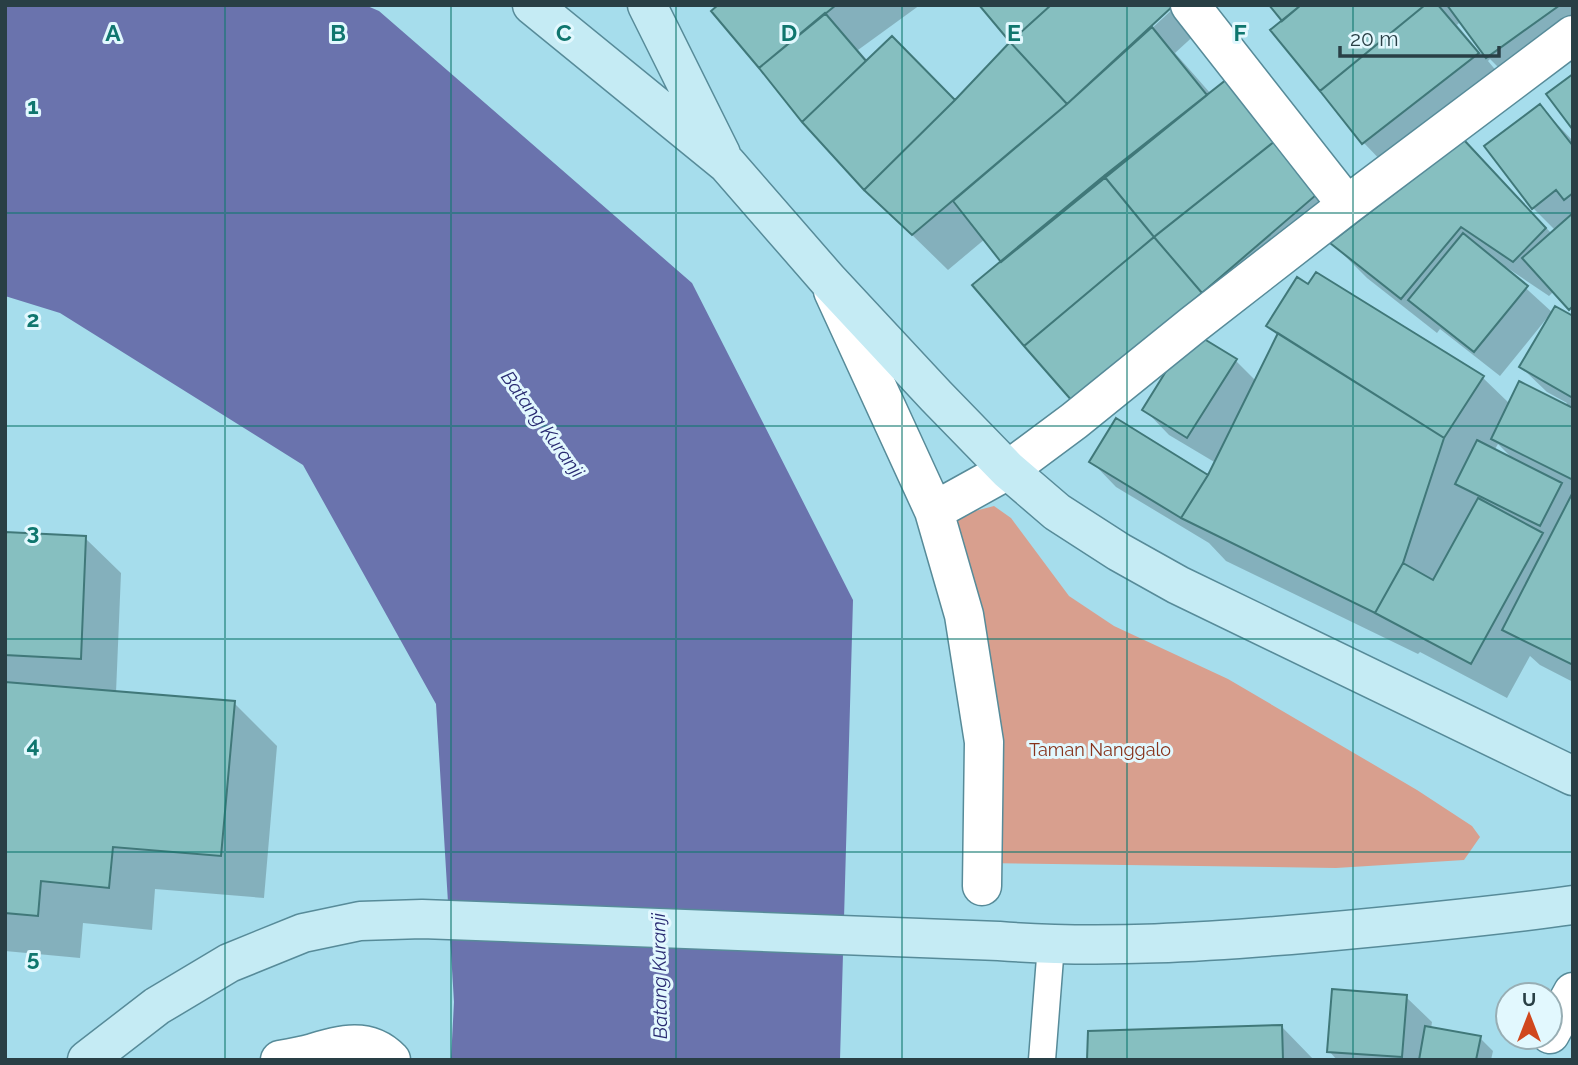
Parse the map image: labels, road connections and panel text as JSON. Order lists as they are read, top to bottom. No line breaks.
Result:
{"water":["Batang Kuranji"],"parks":["Taman Nanggalo"],"scale_bar":"20 m","north":"top","grid":{"columns":["A","B","C","D","E","F"],"rows":["1","2","3","4","5"]}}
